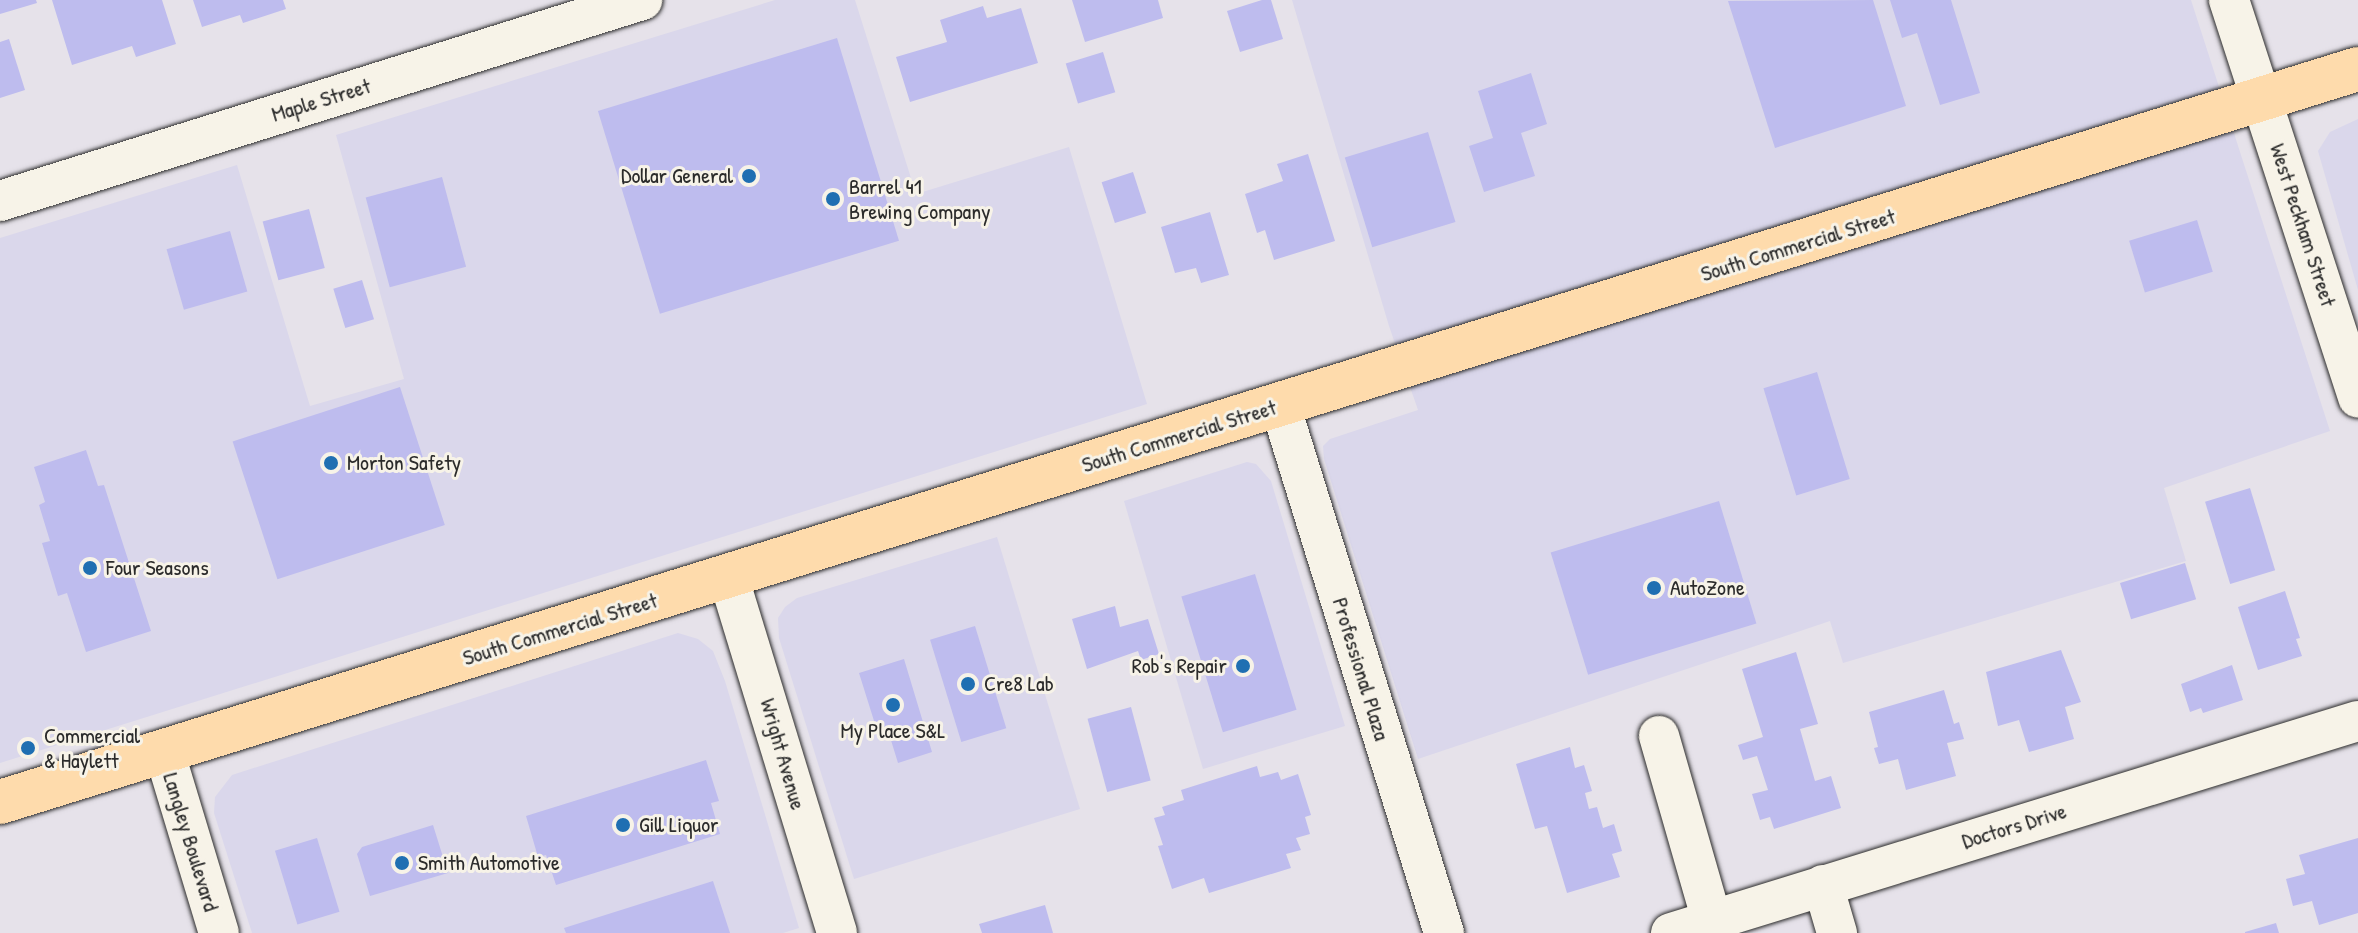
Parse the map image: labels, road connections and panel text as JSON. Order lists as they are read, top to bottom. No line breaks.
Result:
{"streets":{"main road":["South Commercial Street"],"street":["Maple Street","West Peckham Street","Professional Plaza","Wright Avenue","Doctors Drive","Langley Boulevard"]},"crossings":[["West Peckham Street","South Commercial Street"],["South Commercial Street","Professional Plaza"],["South Commercial Street","Wright Avenue"],["South Commercial Street","Langley Boulevard"]],"places":["Dollar General","Barrel 41 Brewing Company","Morton Safety","Four Seasons","AutoZone","Rob's Repair","Cre8 Lab","My Place S&L","Commercial & Haylett","Gill Liquor","Smith Automotive"]}
